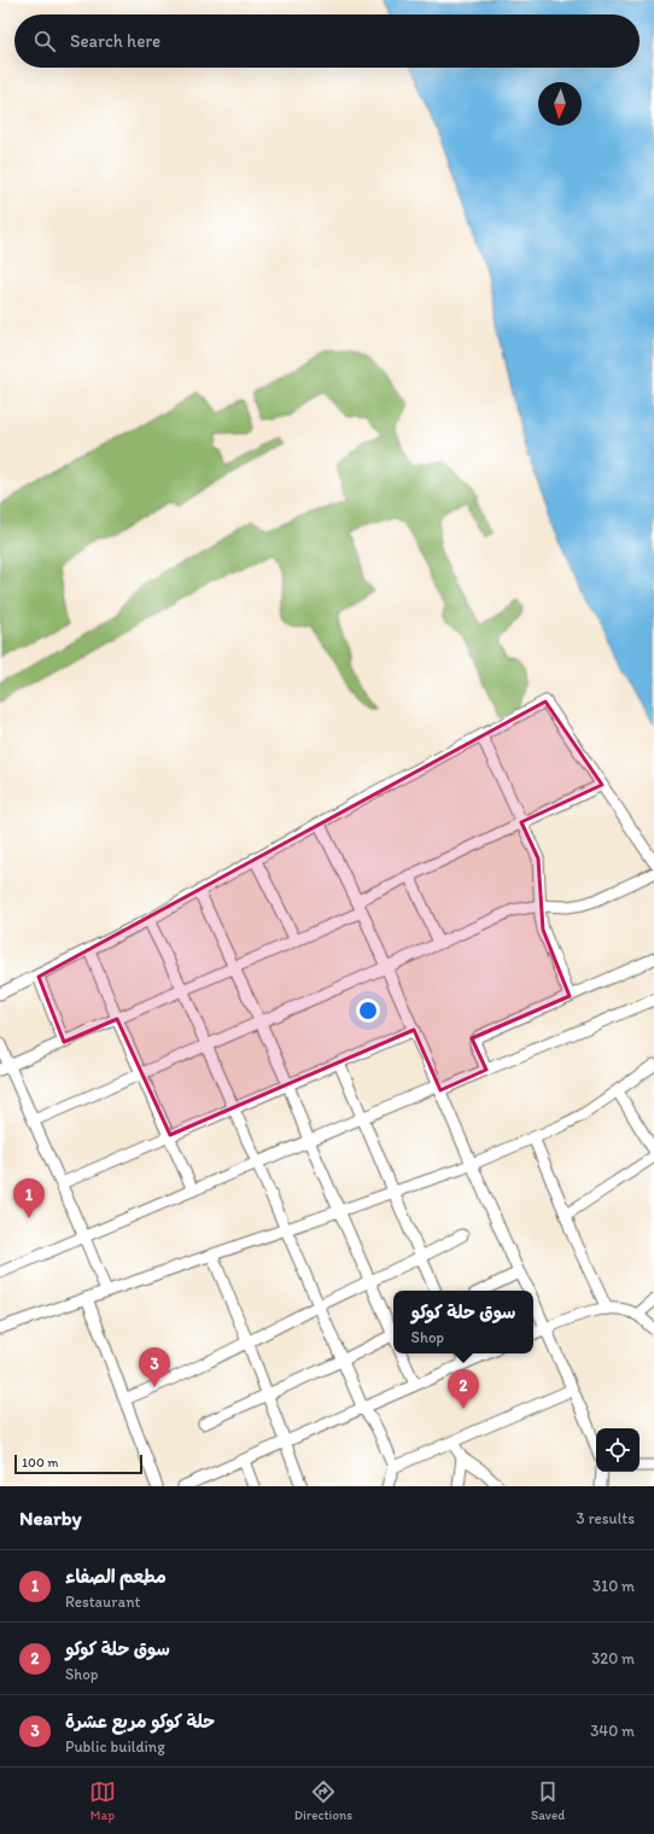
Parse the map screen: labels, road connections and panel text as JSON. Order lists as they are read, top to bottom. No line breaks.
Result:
{"scale_bar":"100 m","north":"bottom","page":{"search":"Search here","pins":["1","3","2"],"popup":["سوق حلة كوكو","Shop"],"scale":"100 m","heading":["Nearby","3 results"],"list":[{"mark":"1","name":"مطعم الصفاء","note":"Restaurant","value":"310 m"},{"mark":"2","name":"سوق حلة كوكو","note":"Shop","value":"320 m"},{"mark":"3","name":"حلة كوكو مربع عشرة","note":"Public building","value":"340 m"}],"nav":["Map","Directions","Saved"]}}
